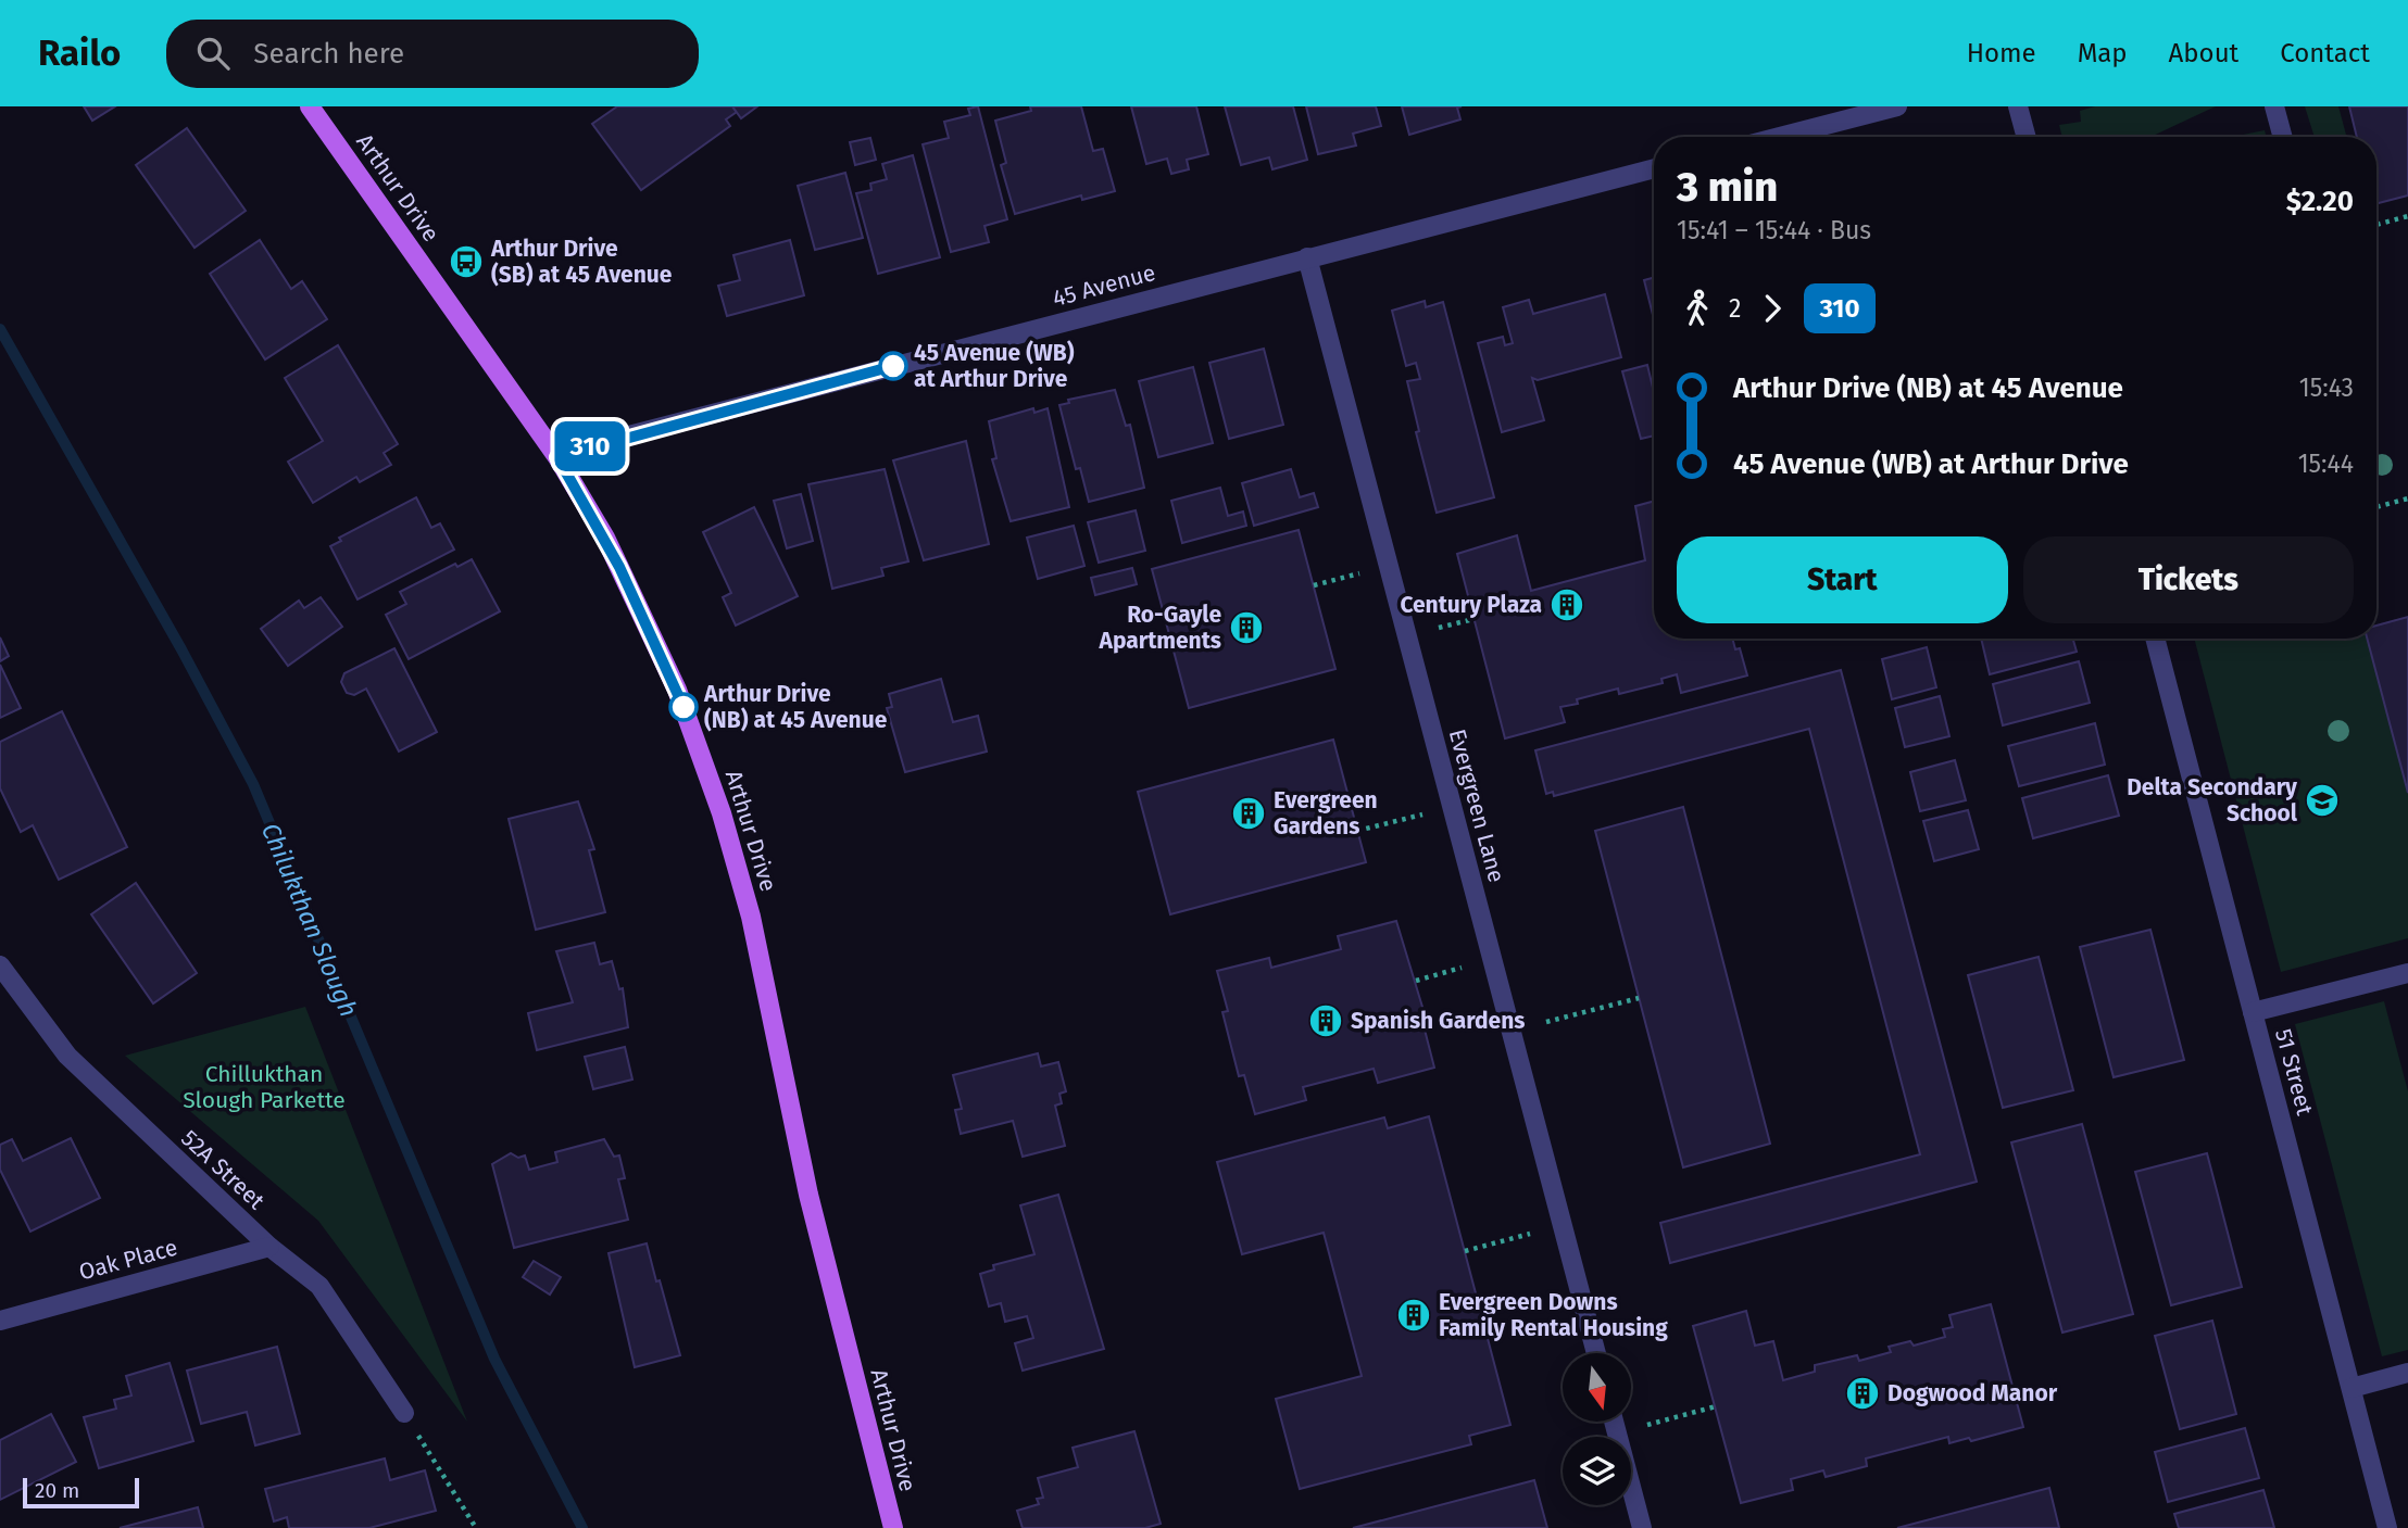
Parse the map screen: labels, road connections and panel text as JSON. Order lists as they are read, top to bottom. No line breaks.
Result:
{"streets":{"main road":["Arthur Drive"],"street":["45 Avenue","Evergreen Lane","51 Street","52A Street","Oak Place"]},"crossings":[["Arthur Drive","45 Avenue"],["45 Avenue","Evergreen Lane"],["52A Street","Oak Place"]],"water":["Chilukthan Slough"],"parks":["Chillukthan Slough Parkette"],"places":{"bus stop":["Arthur Drive (SB) at 45 Avenue"],"other":["45 Avenue (WB) at Arthur Drive","Arthur Drive (NB) at 45 Avenue"],"building":["Century Plaza","Ro-Gayle Apartments","Evergreen Gardens","Spanish Gardens","Evergreen Downs Family Rental Housing","Dogwood Manor"],"school or university":["Delta Secondary School"]},"lines":["bus line 310"],"scale_bar":"20 m","north":"bottom","page":{"header":"Railo","search":"Search here","nav":["Home","Map","About","Contact"],"on_map":"310","heading":["3 min","15:41 – 15:44 · Bus","$2.20"],"legs":["2","310"],"list":[{"name":"Arthur Drive (NB) at 45 Avenue","value":"15:43"},{"name":"45 Avenue (WB) at Arthur Drive","value":"15:44"}],"buttons":["Start","Tickets"],"scale":"20 m"}}
